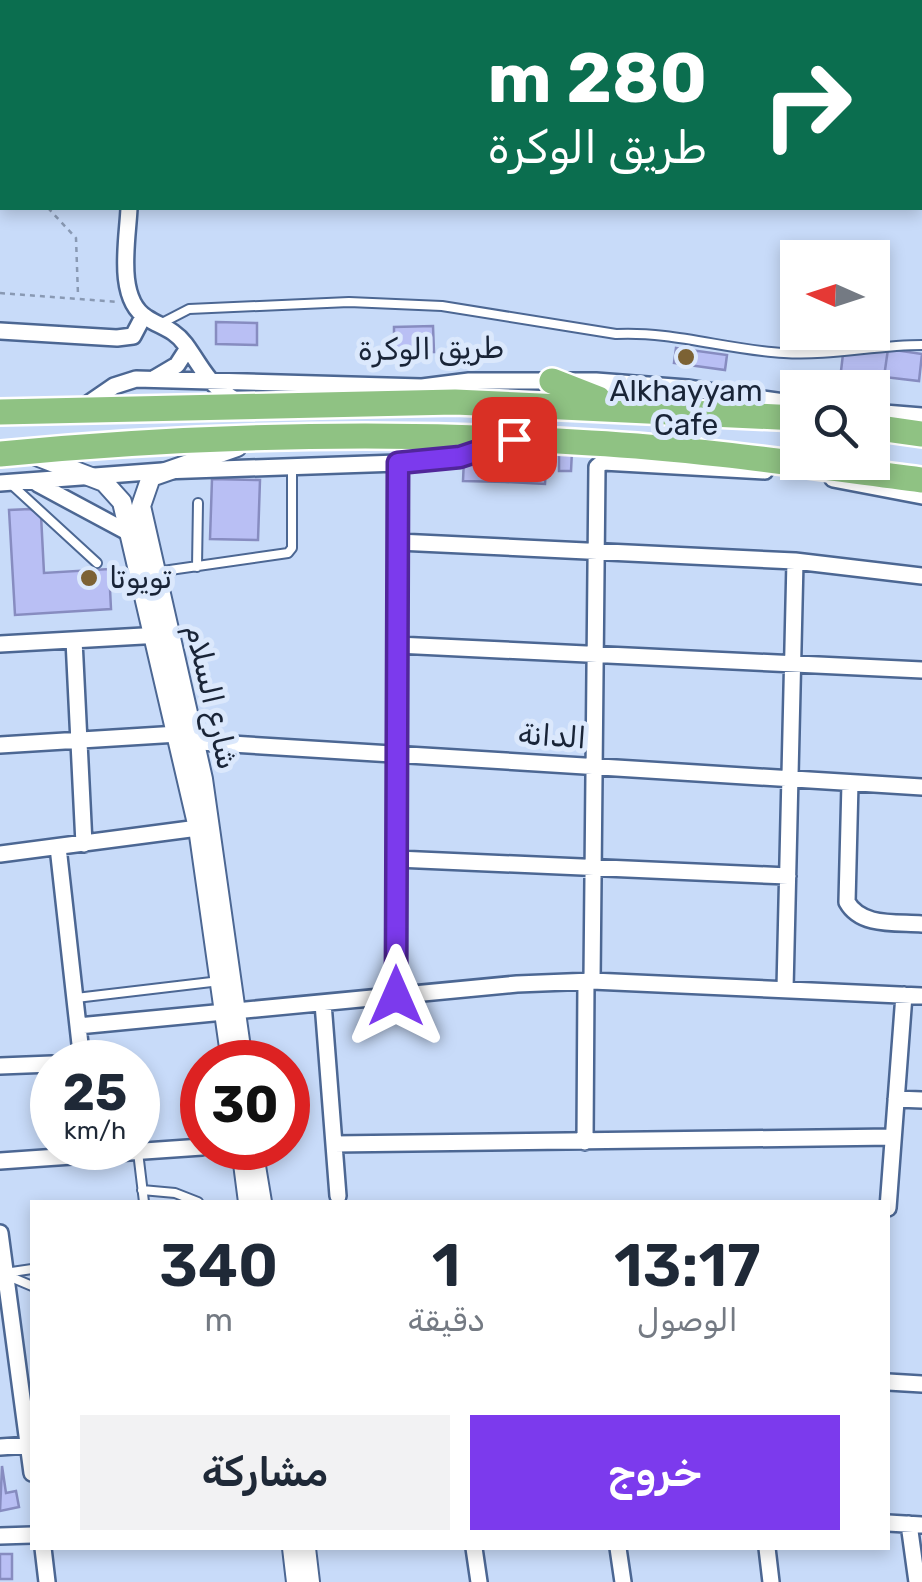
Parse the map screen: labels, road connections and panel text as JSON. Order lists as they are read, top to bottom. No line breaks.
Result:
{"streets":{"highway":["طريق الوكرة"],"street":["شارع السلام","الدانة"]},"crossings":[["شارع السلام","الدانة"]],"places":["Alkhayyam Cafe","تويوتا"],"north":"left","page":{"turn":["280 m","طريق الوكرة"],"speed":"25 km/h","limit":"30","eta":["13:17","الوصول","1","دقيقة","340","m"],"buttons":["خروج","مشاركة"]}}
